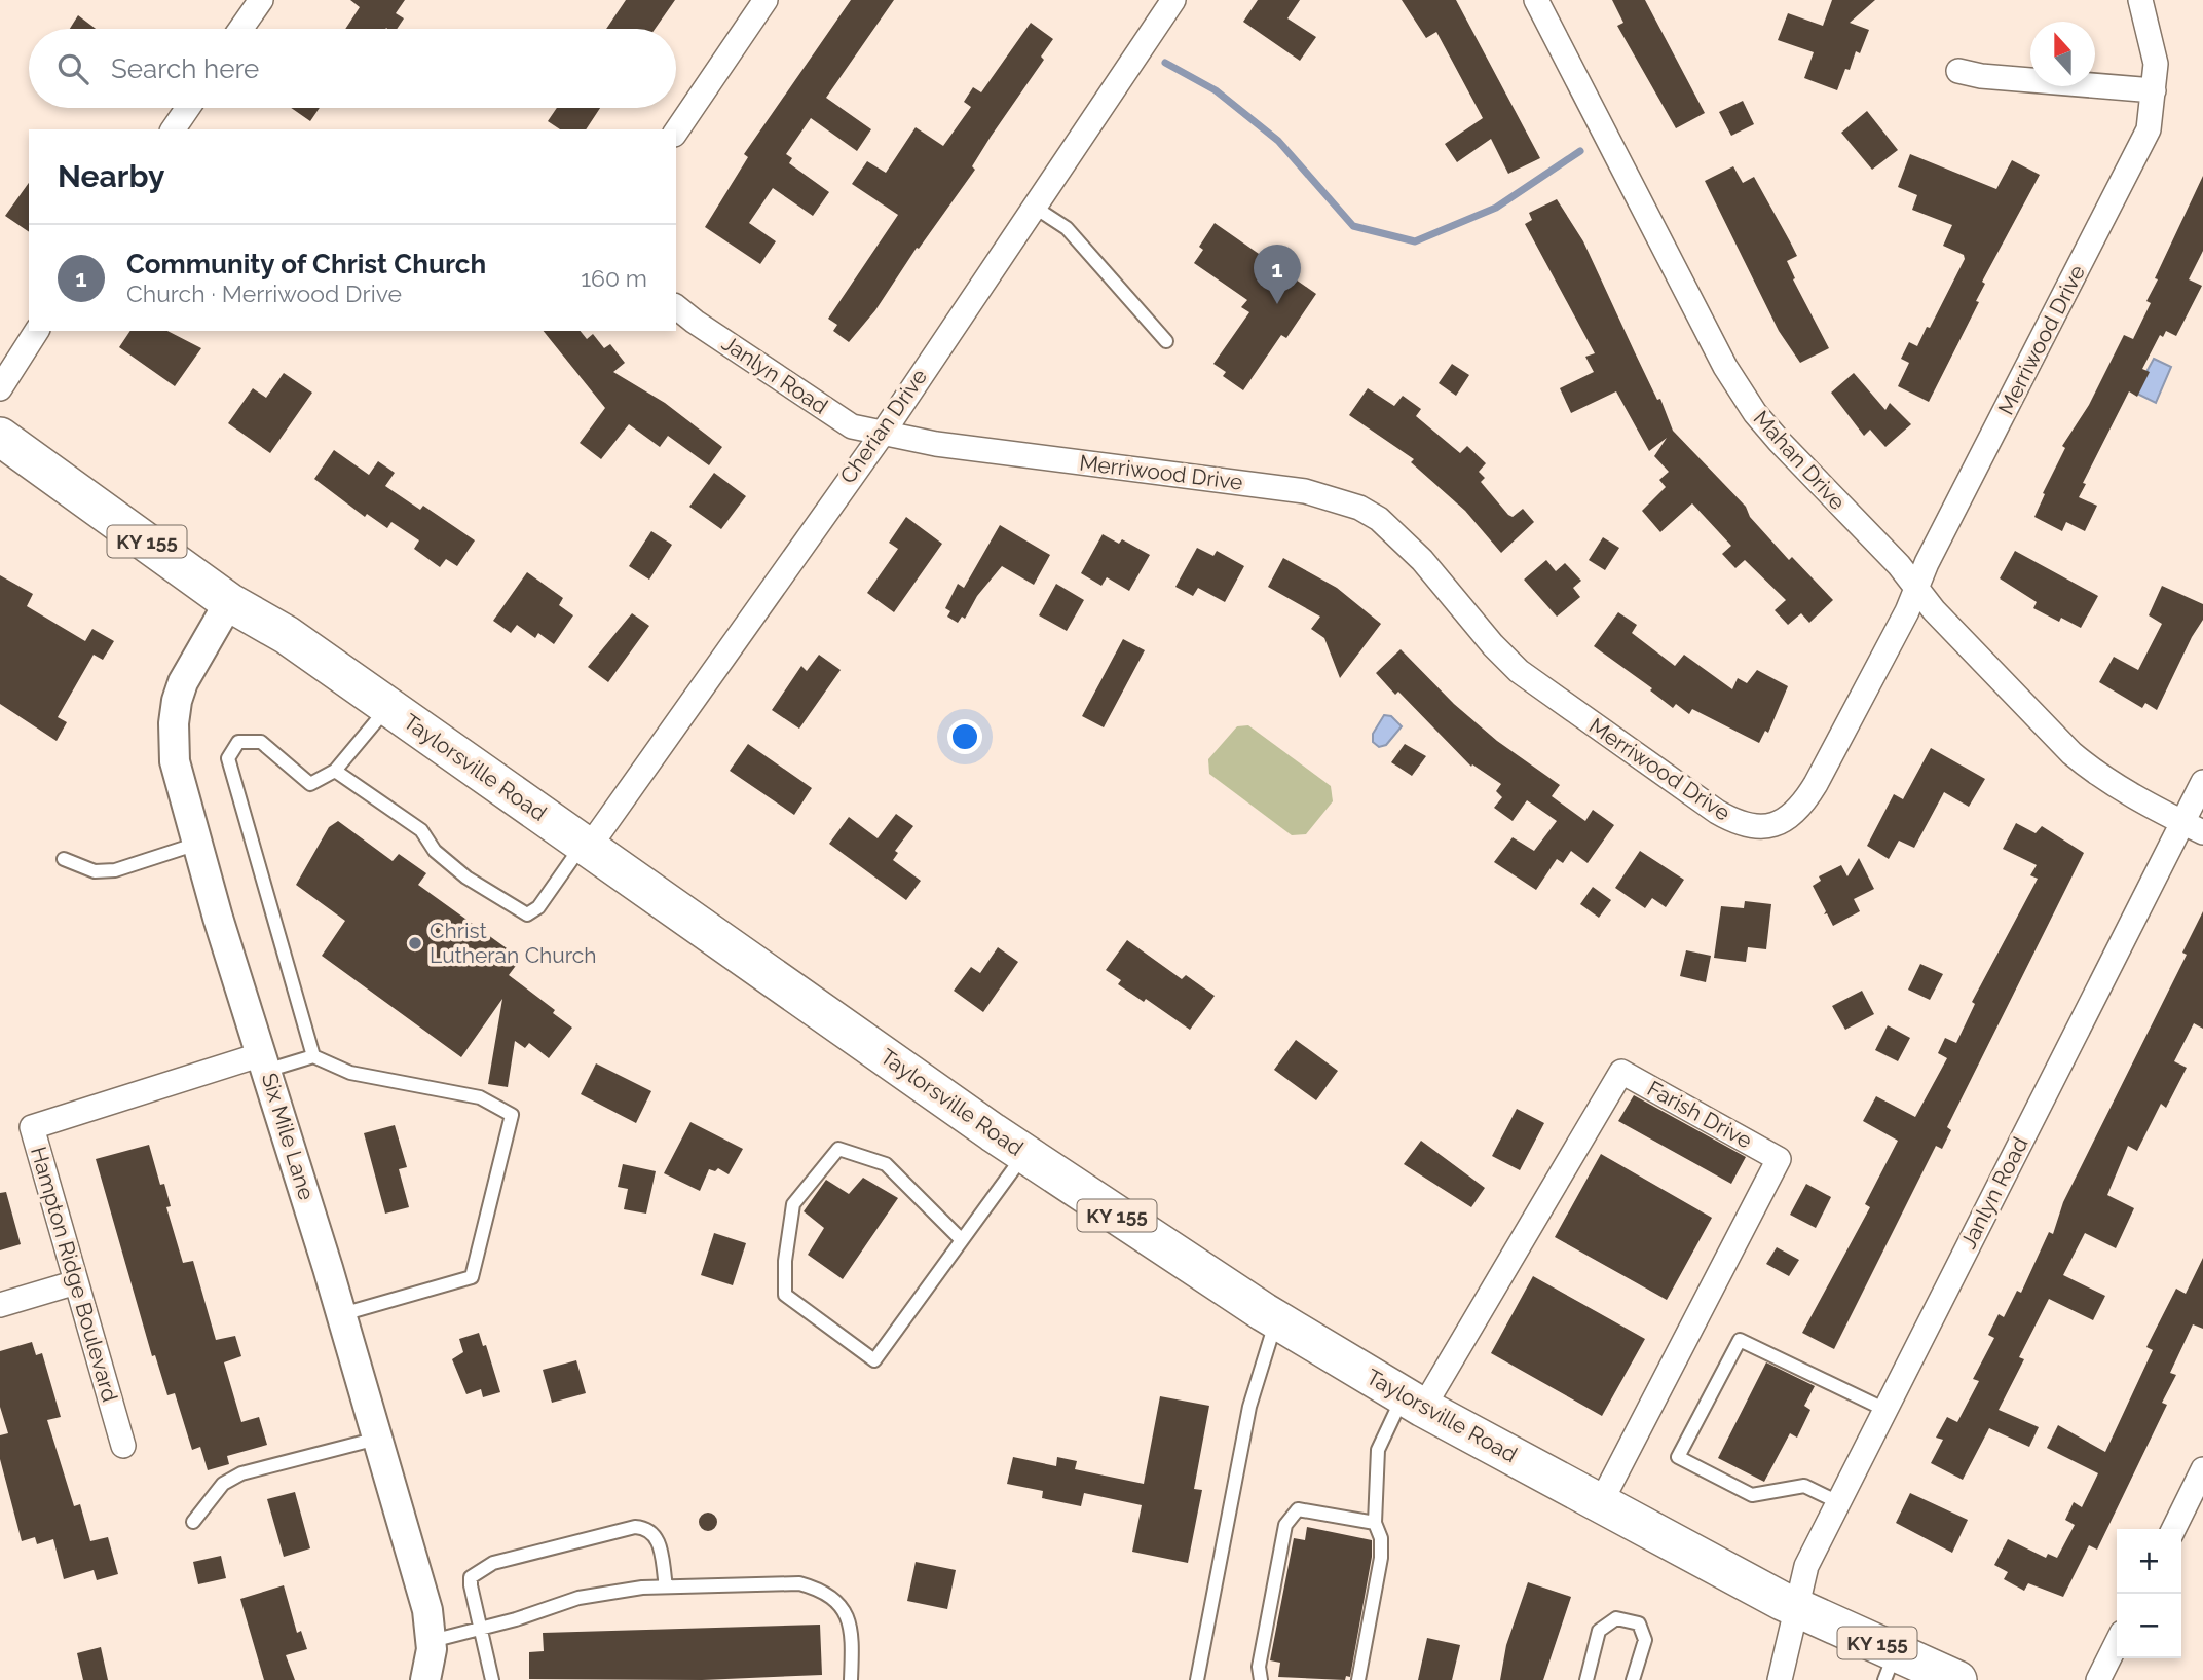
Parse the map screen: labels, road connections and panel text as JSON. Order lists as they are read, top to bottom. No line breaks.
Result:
{"streets":{"main road":["KY 155","Taylorsville Road"],"street":["Merriwood Drive","Janlyn Road","Cherian Drive","Mahan Drive","Farish Drive","Six Mile Lane","Hampton Ridge Boulevard"]},"crossings":[["Merriwood Drive","Janlyn Road"],["Merriwood Drive","Cherian Drive"],["Merriwood Drive","Mahan Drive"],["Janlyn Road","Cherian Drive"],["Janlyn Road","Mahan Drive"],["Janlyn Road","Taylorsville Road"],["Cherian Drive","Taylorsville Road"],["Taylorsville Road","Farish Drive"],["Taylorsville Road","Six Mile Lane"],["Six Mile Lane","Hampton Ridge Boulevard"]],"places":["Christ Lutheran Church"],"north":"top","page":{"search":"Search here","heading":"Nearby","list":[{"mark":"1","name":"Community of Christ Church","note":"Church · Merriwood Drive","value":"160 m"}],"pins":"1","map_buttons":["+","−"]}}
